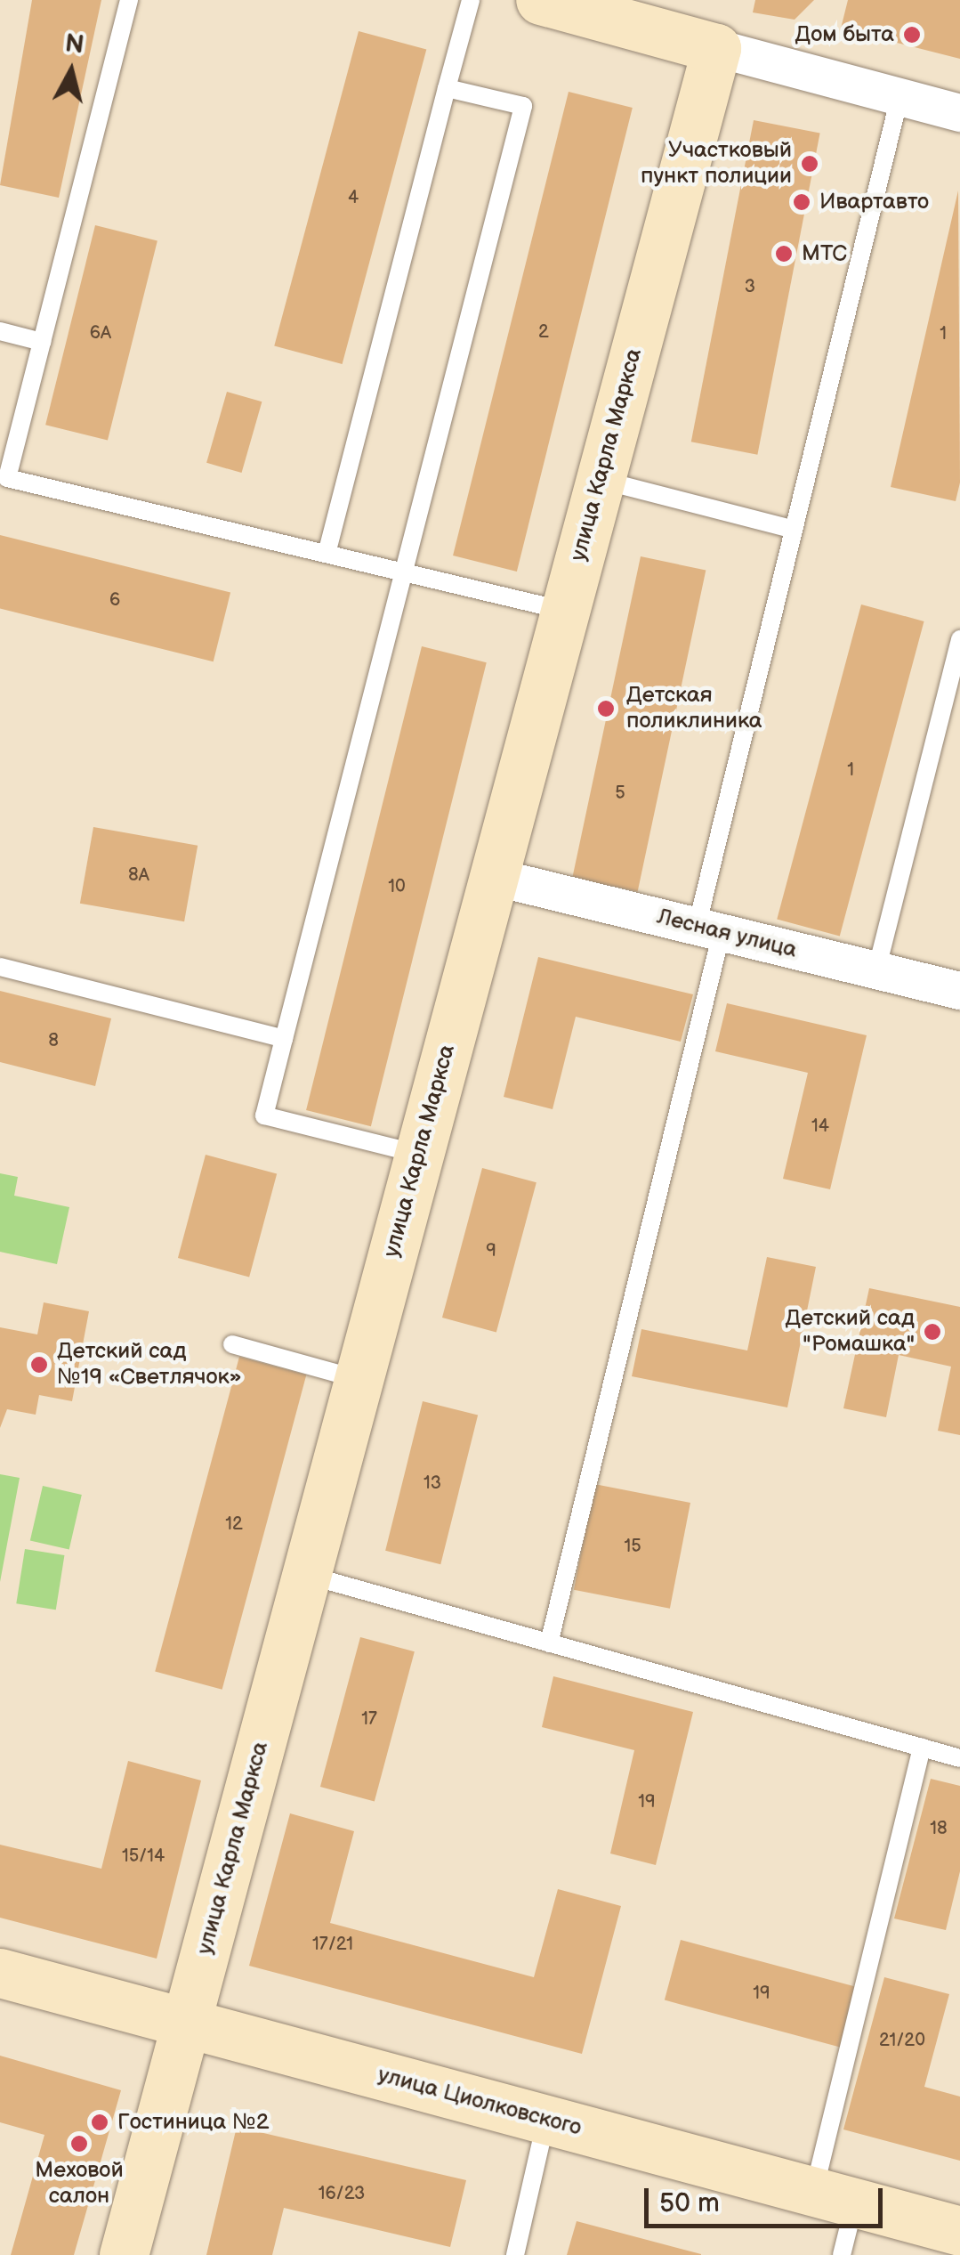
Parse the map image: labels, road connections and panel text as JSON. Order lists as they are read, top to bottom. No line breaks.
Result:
{"streets":{"street":["улица Карла Маркса","Лесная улица","улица Циолковского"]},"crossings":[["улица Карла Маркса","Лесная улица"],["улица Карла Маркса","улица Циолковского"]],"places":["Дом быта","Участковый пункт полиции","Ивартавто","МТС","Детская поликлиника","Детский сад \"Ромашка\"","Детский сад №19 «Светлячок»","Гостиница №2","Меховой салон"],"house_numbers":["4","3","2","6А","1","6","1","5","8А","10","8","14","9","13","12","15","17","19","18","15/14","17/21","19","21/20","16/23"],"scale_bar":"50 m","north":"top"}
